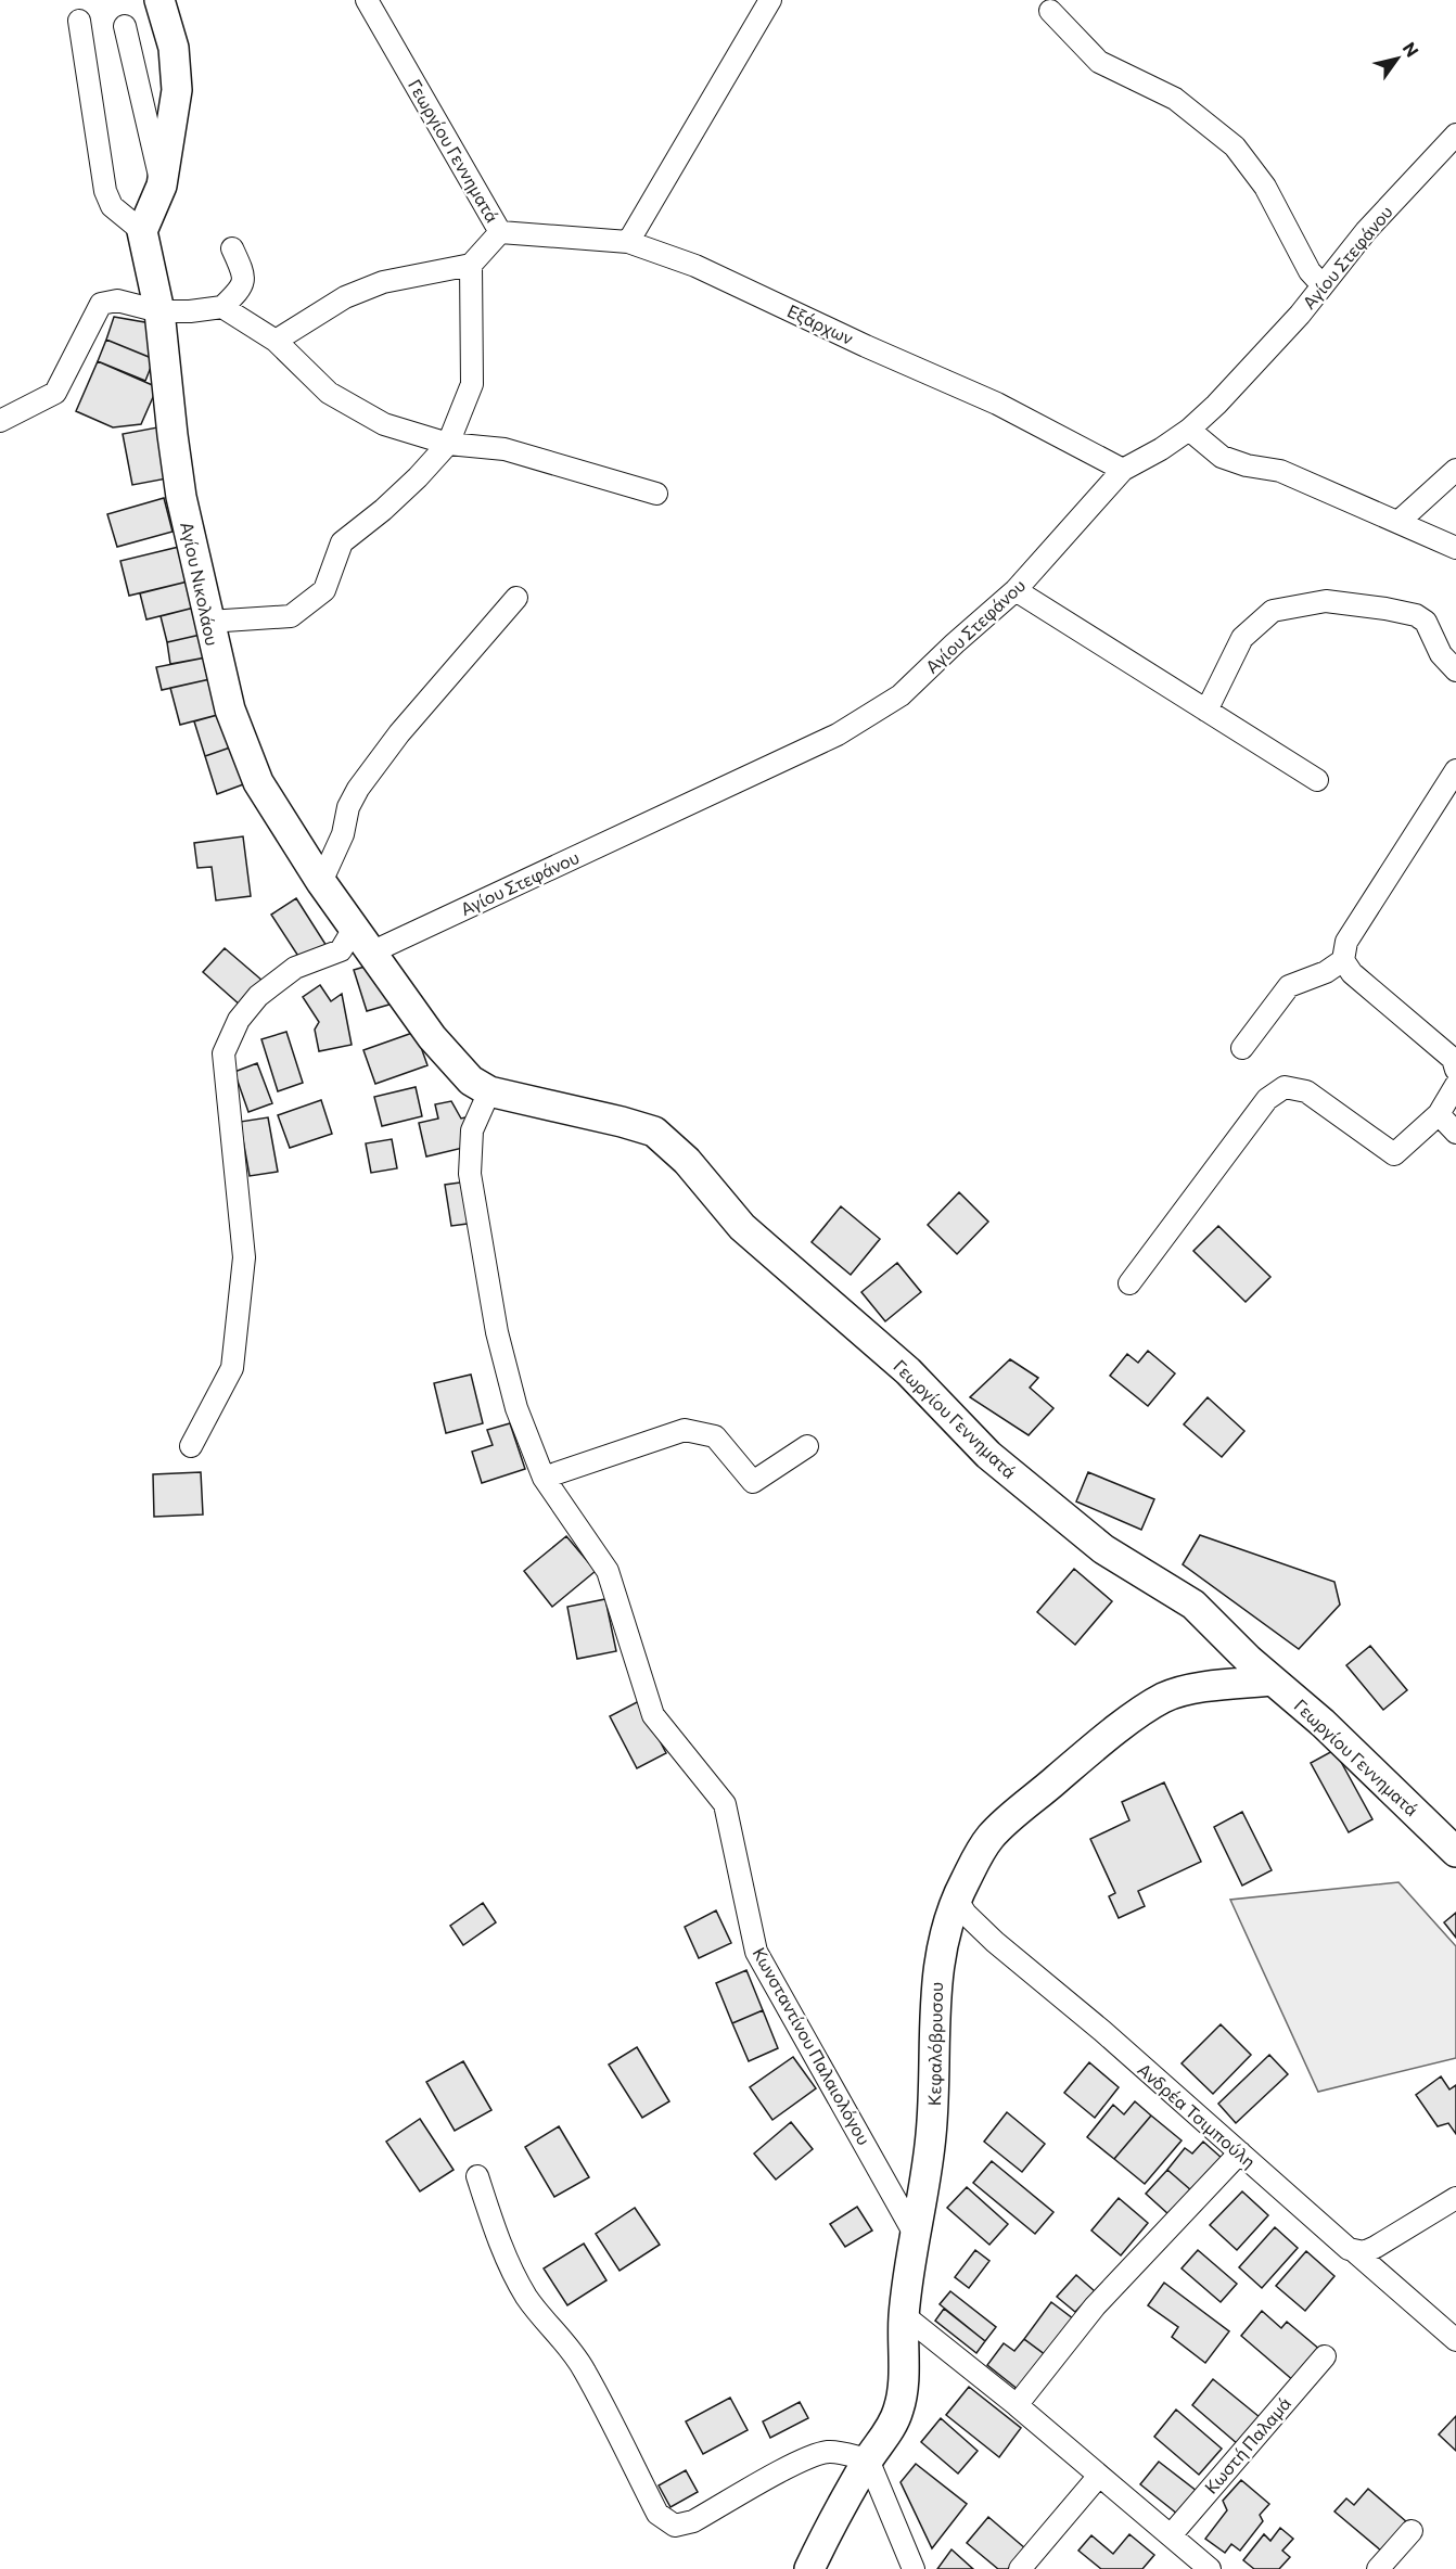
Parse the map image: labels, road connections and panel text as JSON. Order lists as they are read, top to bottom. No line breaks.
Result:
{"streets":{"street":["Γεωργίου Γεννηματά","Αγίου Στεφάνου","Εξάρχων","Αγίου Νικολάου","Κεφαλόβρυσου","Κωνσταντίνου Παλαιολόγου","Ανδρέα Τσιμπούλη","Κωστή Παλαμά"]},"crossings":[["Γεωργίου Γεννηματά","Εξάρχων"],["Γεωργίου Γεννηματά","Αγίου Νικολάου"],["Γεωργίου Γεννηματά","Κεφαλόβρυσου"],["Γεωργίου Γεννηματά","Κωνσταντίνου Παλαιολόγου"],["Αγίου Στεφάνου","Εξάρχων"],["Αγίου Στεφάνου","Αγίου Νικολάου"],["Αγίου Νικολάου","Κωνσταντίνου Παλαιολόγου"],["Κεφαλόβρυσου","Κωνσταντίνου Παλαιολόγου"],["Κεφαλόβρυσου","Ανδρέα Τσιμπούλη"]],"north":"top right"}
